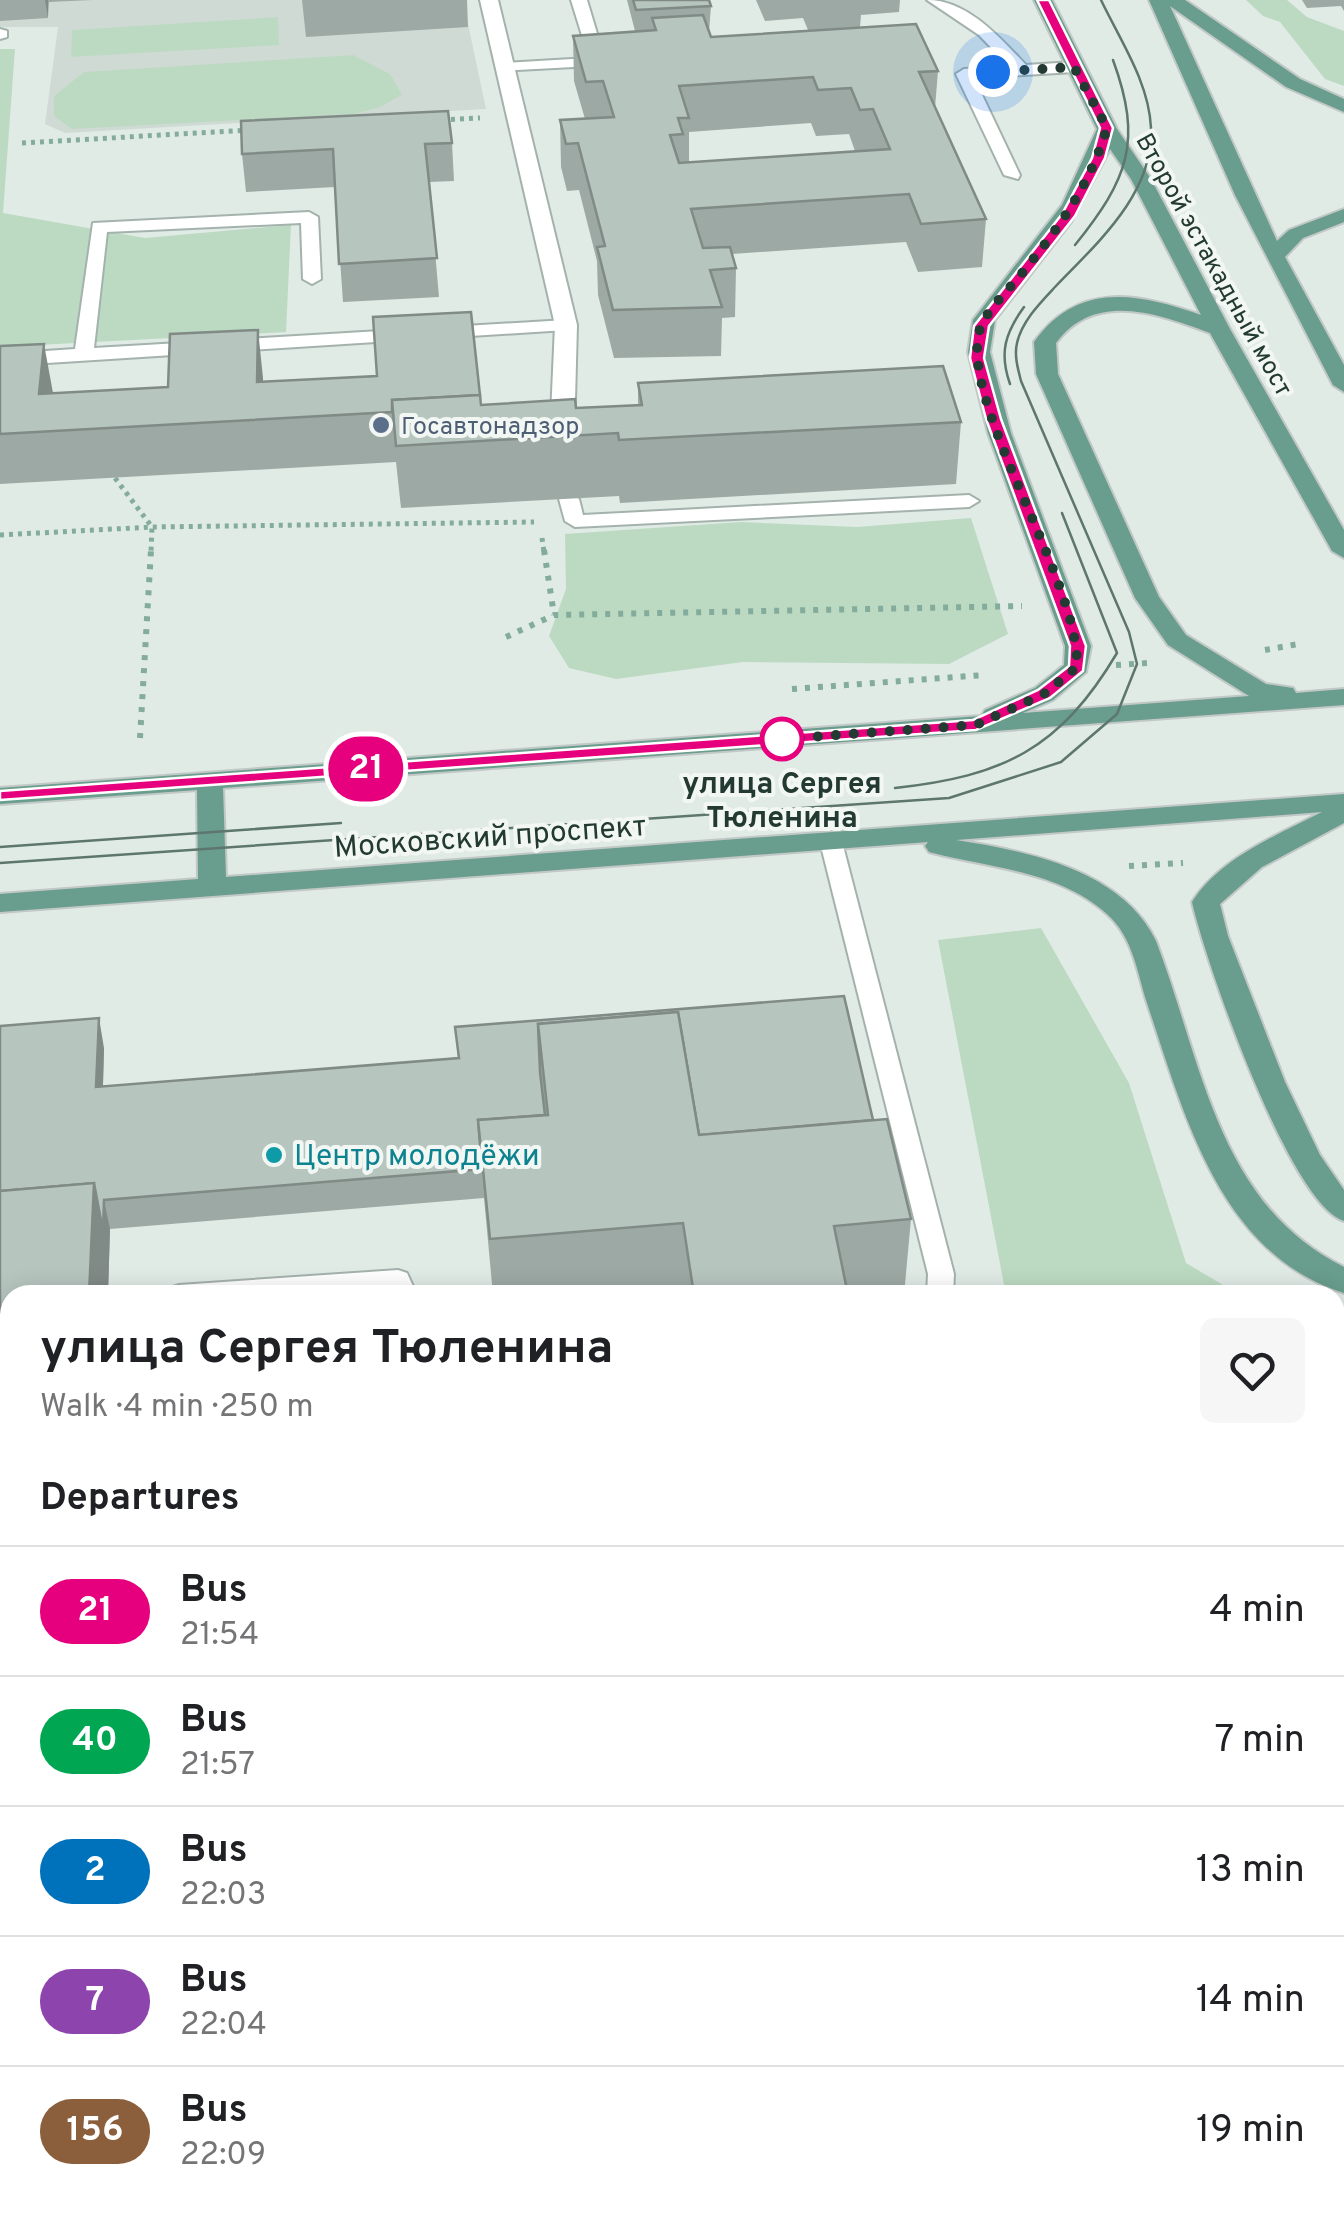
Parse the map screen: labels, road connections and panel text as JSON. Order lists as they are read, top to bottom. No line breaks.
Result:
{"streets":{"main road":["Второй эстакадный мост","Московский проспект"]},"places":["Госавтонадзор","улица Сергея Тюленина","Центр молодёжи"],"lines":["bus line 21"],"page":{"on_map":"21","heading":[["улица Сергея Тюленина","Walk · 4 min · 250 m"],"Departures"],"list":[{"mark":"21","name":"Bus","note":"21:54","value":"4 min"},{"mark":"40","name":"Bus","note":"21:57","value":"7 min"},{"mark":"2","name":"Bus","note":"22:03","value":"13 min"},{"mark":"7","name":"Bus","note":"22:04","value":"14 min"},{"mark":"156","name":"Bus","note":"22:09","value":"19 min"}]}}
